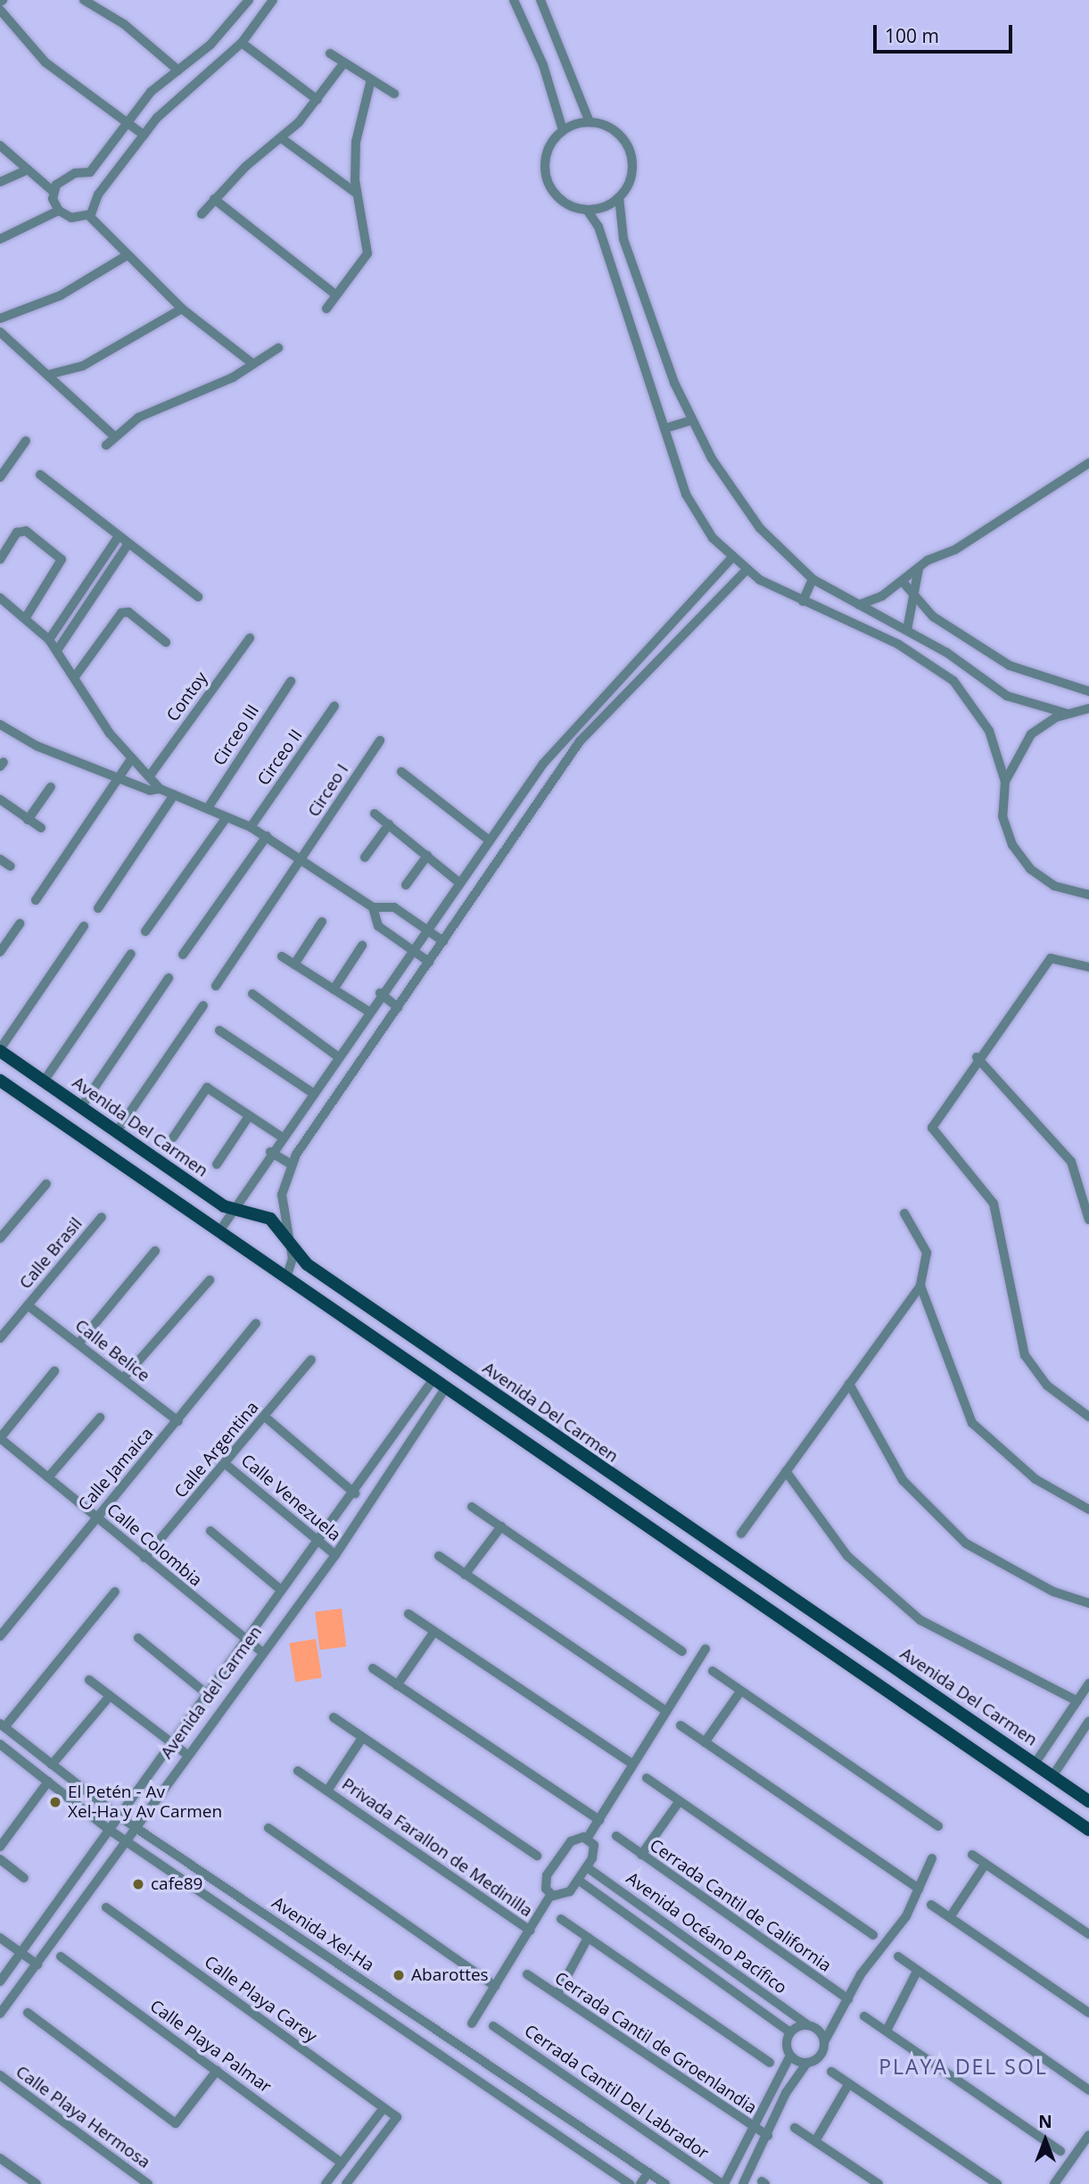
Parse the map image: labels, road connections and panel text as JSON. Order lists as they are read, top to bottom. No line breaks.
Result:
{"streets":{"main road":["Avenida Del Carmen"],"street":["Contoy","Circeo III","Circeo II","Circeo I","Calle Brasil","Calle Belice","Calle Argentina","Calle Jamaica","Calle Venezuela","Calle Colombia","Avenida del Carmen","Privada Farallon de Medinilla","Cerrada Cantil de California","Avenida Océano Pacífico","Avenida Xel-Ha","Calle Playa Carey","Cerrada Cantil de Groenlandia","Calle Playa Palmar","Cerrada Cantil Del Labrador","Calle Playa Hermosa"]},"crossings":[["Calle Brasil","Calle Belice"],["Calle Belice","Calle Jamaica"],["Calle Argentina","Calle Venezuela"],["Calle Argentina","Calle Colombia"],["Calle Jamaica","Calle Colombia"],["Calle Venezuela","Avenida del Carmen"],["Calle Colombia","Avenida del Carmen"],["Avenida del Carmen","Avenida Xel-Ha"]],"districts":["PLAYA DEL SOL"],"places":["El Petén - Av Xel-Ha y Av Carmen","cafe89","Abarottes"],"scale_bar":"100 m","north":"top"}
